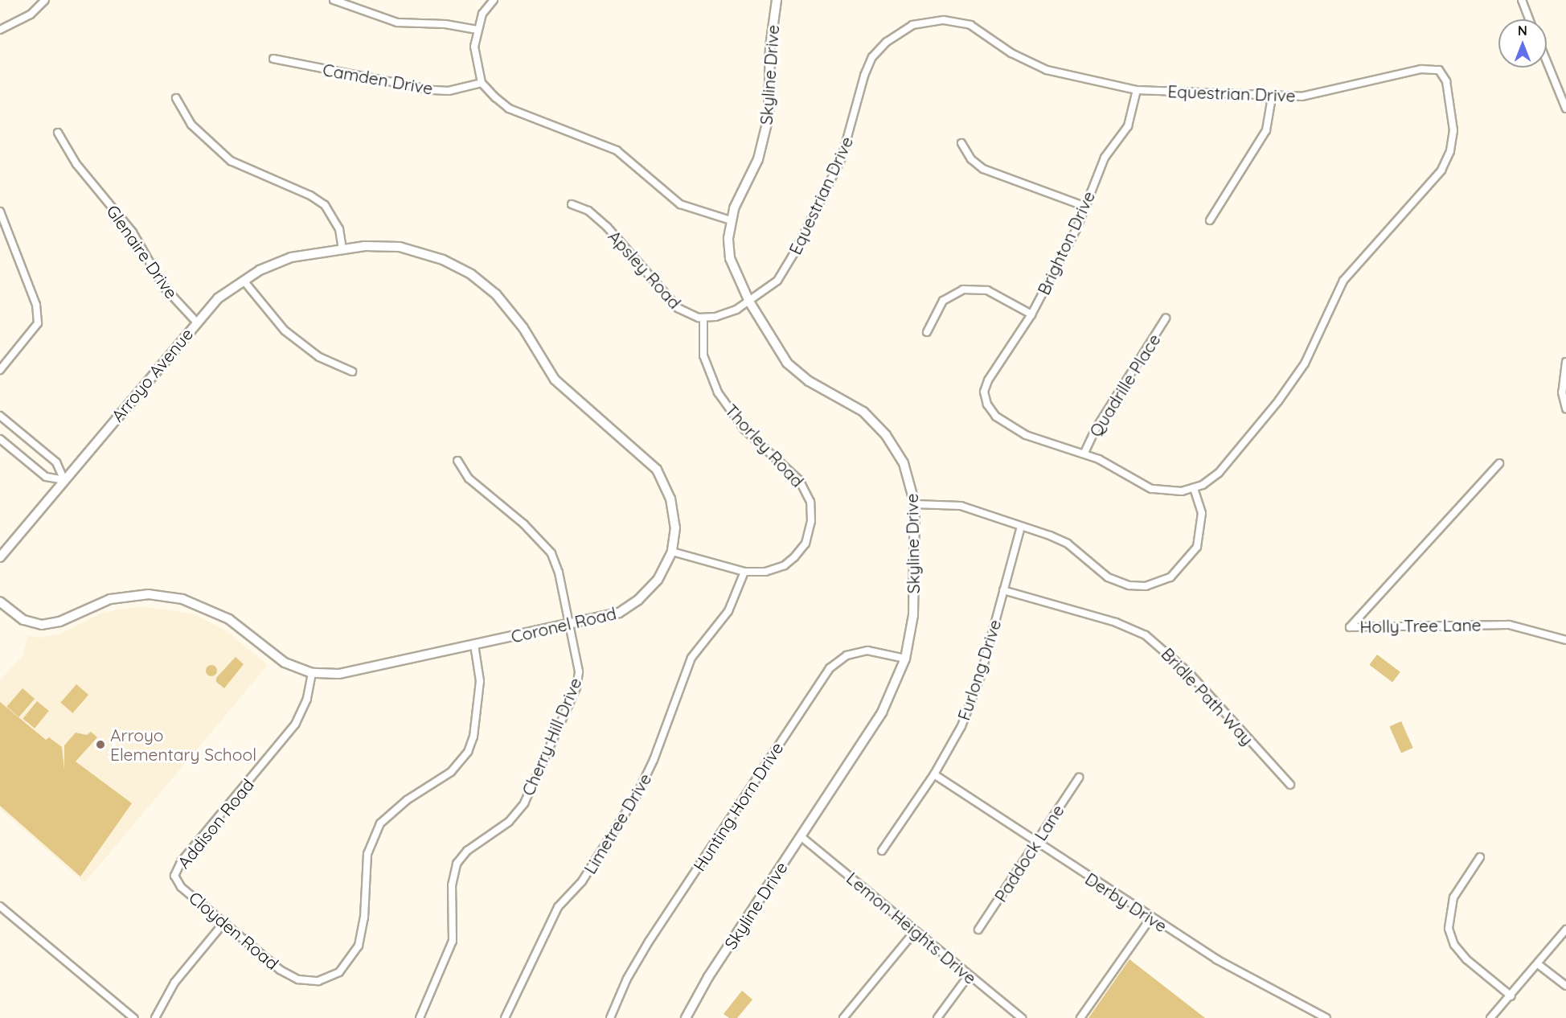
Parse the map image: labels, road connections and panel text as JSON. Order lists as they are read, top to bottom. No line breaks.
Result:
{"streets":{"street":["Skyline Drive","Camden Drive","Equestrian Drive","Brighton Drive","Glenaire Drive","Apsley Road","Arroyo Avenue","Quadrille Place","Thorley Road","Coronel Road","Holly Tree Lane","Furlong Drive","Bridle Path Way","Cherry Hill Drive","Hunting Horn Drive","Addison Road","Limetree Drive","Paddock Lane","Derby Drive","Lemon Heights Drive","Cloyden Road"]},"crossings":[["Skyline Drive","Equestrian Drive"],["Skyline Drive","Hunting Horn Drive"],["Skyline Drive","Lemon Heights Drive"],["Equestrian Drive","Brighton Drive"],["Brighton Drive","Quadrille Place"],["Glenaire Drive","Arroyo Avenue"],["Apsley Road","Thorley Road"],["Arroyo Avenue","Coronel Road"],["Thorley Road","Coronel Road"],["Thorley Road","Limetree Drive"],["Coronel Road","Cherry Hill Drive"],["Coronel Road","Addison Road"],["Coronel Road","Cloyden Road"],["Furlong Drive","Bridle Path Way"],["Furlong Drive","Derby Drive"],["Addison Road","Cloyden Road"],["Paddock Lane","Derby Drive"]],"places":["Arroyo Elementary School"],"north":"top"}
